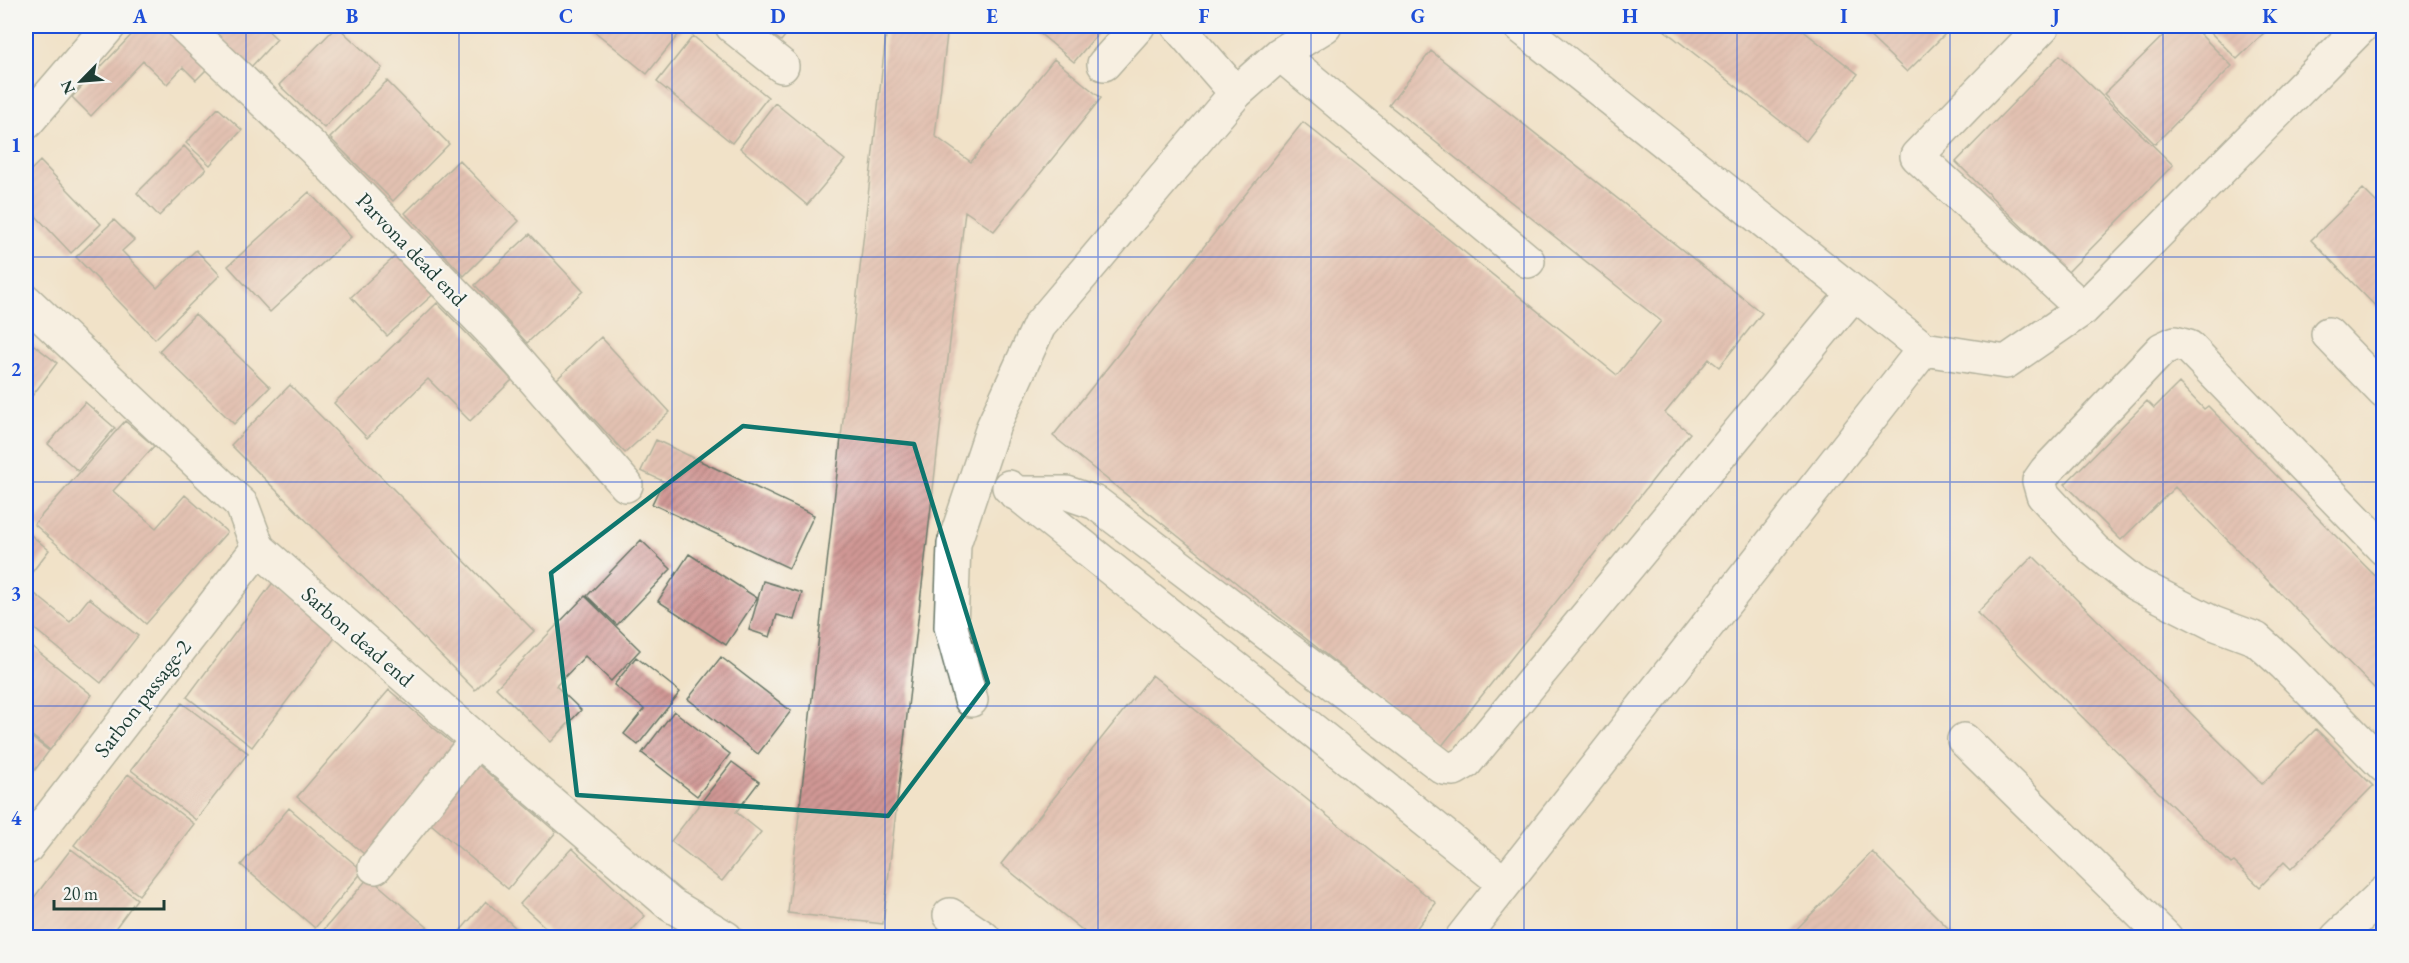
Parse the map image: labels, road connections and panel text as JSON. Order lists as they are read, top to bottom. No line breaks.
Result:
{"streets":{"street":["Parvona dead end","Sarbon dead end","Sarbon passage-2"]},"crossings":[["Sarbon dead end","Sarbon passage-2"]],"scale_bar":"20 m","north":"bottom left","grid":{"columns":["A","B","C","D","E","F","G","H","I","J","K"],"rows":["1","2","3","4"]}}
